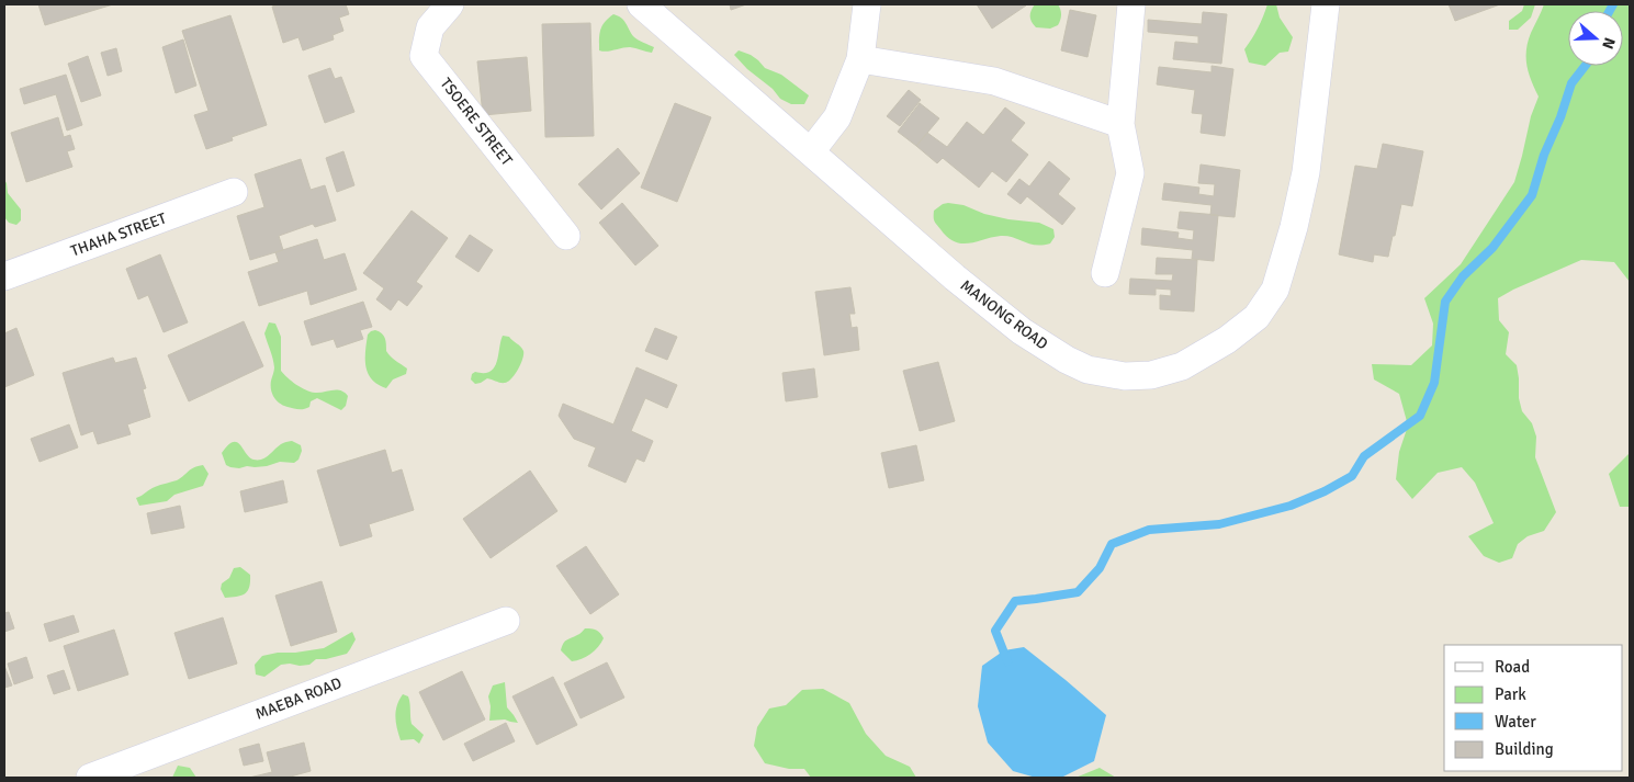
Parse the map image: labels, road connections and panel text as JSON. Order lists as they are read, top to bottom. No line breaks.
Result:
{"streets":{"street":["TSOERE STREET","THAHA STREET","MANONG ROAD","MAEBA ROAD"]},"legend":["Road","Park","Water","Building"],"north":"right"}
